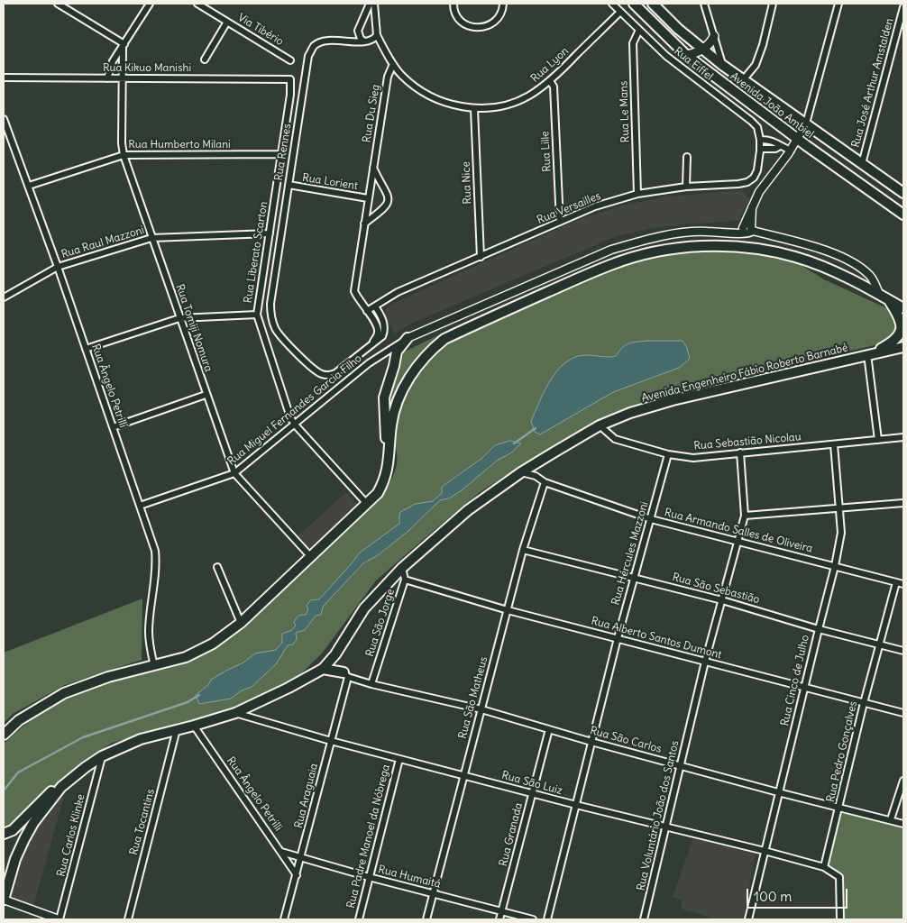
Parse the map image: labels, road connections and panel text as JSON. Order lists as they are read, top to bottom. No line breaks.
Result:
{"streets":{"main road":["Avenida João Ambiel","Avenida Engenheiro Fábio Roberto Barnabé"],"street":["Via Tibério","Rua Eiffel","Rua Lyon","Rua Kikuo Manishi","Rua José Arthur Amstalden","Rua Le Mans","Rua Du Sieg","Rua Humberto Milani","Rua Lille","Rua Rennes","Rua Lorient","Rua Nice","Rua Versailles","Rua Raul Mazzoni","Rua Liberato Scarton","Rua Tomiji Nomura","Rua Ângelo Petrilli","Rua Miguel Fernandes Garcia Filho","Rua Sebastião Nicolau","Rua Armando Salles de Oliveira","Rua Hércules Mazzoni","Rua São Sebastião","Rua São Jorge","Rua Alberto Santos Dumont","Rua Cinco de Julho","Rua São Matheus","Rua São Carlos","Rua Pedro Gonçalves","Rua São Luiz","Rua Araguaia","Rua Voluntário João dos Santos","Rua Tocantins","Rua Granada","Rua Carlos Klinke","Rua Padre Manoel da Nóbrega","Rua Humaitá"]},"crossings":[["Rua Eiffel","Rua Lyon"],["Rua Eiffel","Rua Le Mans"],["Rua Eiffel","Rua Versailles"],["Rua Lyon","Rua Du Sieg"],["Rua Lyon","Rua Lille"],["Rua Lyon","Rua Rennes"],["Rua Lyon","Rua Nice"],["Rua Kikuo Manishi","Rua Liberato Scarton"],["Rua Kikuo Manishi","Rua Tomiji Nomura"],["Rua José Arthur Amstalden","Avenida João Ambiel"],["Rua Le Mans","Rua Versailles"],["Rua Du Sieg","Rua Lorient"],["Rua Du Sieg","Rua Versailles"],["Rua Humberto Milani","Rua Liberato Scarton"],["Rua Humberto Milani","Rua Tomiji Nomura"],["Rua Humberto Milani","Rua Ângelo Petrilli"],["Rua Lille","Rua Versailles"],["Rua Rennes","Rua Lorient"],["Rua Rennes","Rua Versailles"],["Rua Nice","Rua Versailles"],["Rua Raul Mazzoni","Rua Liberato Scarton"],["Rua Raul Mazzoni","Rua Tomiji Nomura"],["Rua Raul Mazzoni","Rua Ângelo Petrilli"],["Rua Liberato Scarton","Rua Miguel Fernandes Garcia Filho"],["Rua Tomiji Nomura","Rua Miguel Fernandes Garcia Filho"],["Avenida Engenheiro Fábio Roberto Barnabé","Rua Ângelo Petrilli"],["Avenida Engenheiro Fábio Roberto Barnabé","Rua Sebastião Nicolau"],["Avenida Engenheiro Fábio Roberto Barnabé","Rua Armando Salles de Oliveira"],["Avenida Engenheiro Fábio Roberto Barnabé","Rua São Jorge"],["Avenida Engenheiro Fábio Roberto Barnabé","Rua São Luiz"],["Avenida Engenheiro Fábio Roberto Barnabé","Rua Tocantins"],["Avenida Engenheiro Fábio Roberto Barnabé","Rua Carlos Klinke"],["Rua Ângelo Petrilli","Rua Miguel Fernandes Garcia Filho"],["Rua Ângelo Petrilli","Rua Araguaia"],["Rua Ângelo Petrilli","Rua Humaitá"],["Rua Sebastião Nicolau","Rua Hércules Mazzoni"],["Rua Sebastião Nicolau","Rua Cinco de Julho"],["Rua Sebastião Nicolau","Rua Voluntário João dos Santos"],["Rua Armando Salles de Oliveira","Rua Hércules Mazzoni"],["Rua Armando Salles de Oliveira","Rua Cinco de Julho"],["Rua Armando Salles de Oliveira","Rua São Matheus"],["Rua Armando Salles de Oliveira","Rua Pedro Gonçalves"],["Rua Armando Salles de Oliveira","Rua Voluntário João dos Santos"],["Rua Hércules Mazzoni","Rua São Sebastião"],["Rua Hércules Mazzoni","Rua Alberto Santos Dumont"],["Rua Hércules Mazzoni","Rua São Carlos"],["Rua Hércules Mazzoni","Rua São Luiz"],["Rua São Sebastião","Rua Cinco de Julho"],["Rua São Sebastião","Rua São Matheus"],["Rua São Sebastião","Rua Pedro Gonçalves"],["Rua São Sebastião","Rua Voluntário João dos Santos"],["Rua São Jorge","Rua Alberto Santos Dumont"],["Rua São Jorge","Rua São Carlos"],["Rua Alberto Santos Dumont","Rua Cinco de Julho"],["Rua Alberto Santos Dumont","Rua São Matheus"],["Rua Alberto Santos Dumont","Rua Pedro Gonçalves"],["Rua Alberto Santos Dumont","Rua Voluntário João dos Santos"],["Rua Cinco de Julho","Rua São Carlos"],["Rua Cinco de Julho","Rua São Luiz"],["Rua São Matheus","Rua São Carlos"],["Rua São Matheus","Rua São Luiz"],["Rua São Matheus","Rua Humaitá"],["Rua São Carlos","Rua Pedro Gonçalves"],["Rua São Carlos","Rua Araguaia"],["Rua São Carlos","Rua Voluntário João dos Santos"],["Rua São Carlos","Rua Granada"],["Rua Pedro Gonçalves","Rua São Luiz"],["Rua São Luiz","Rua Araguaia"],["Rua São Luiz","Rua Voluntário João dos Santos"],["Rua São Luiz","Rua Granada"],["Rua São Luiz","Rua Padre Manoel da Nóbrega"],["Rua Araguaia","Rua Humaitá"],["Rua Granada","Rua Humaitá"],["Rua Padre Manoel da Nóbrega","Rua Humaitá"]],"scale_bar":"100 m"}
